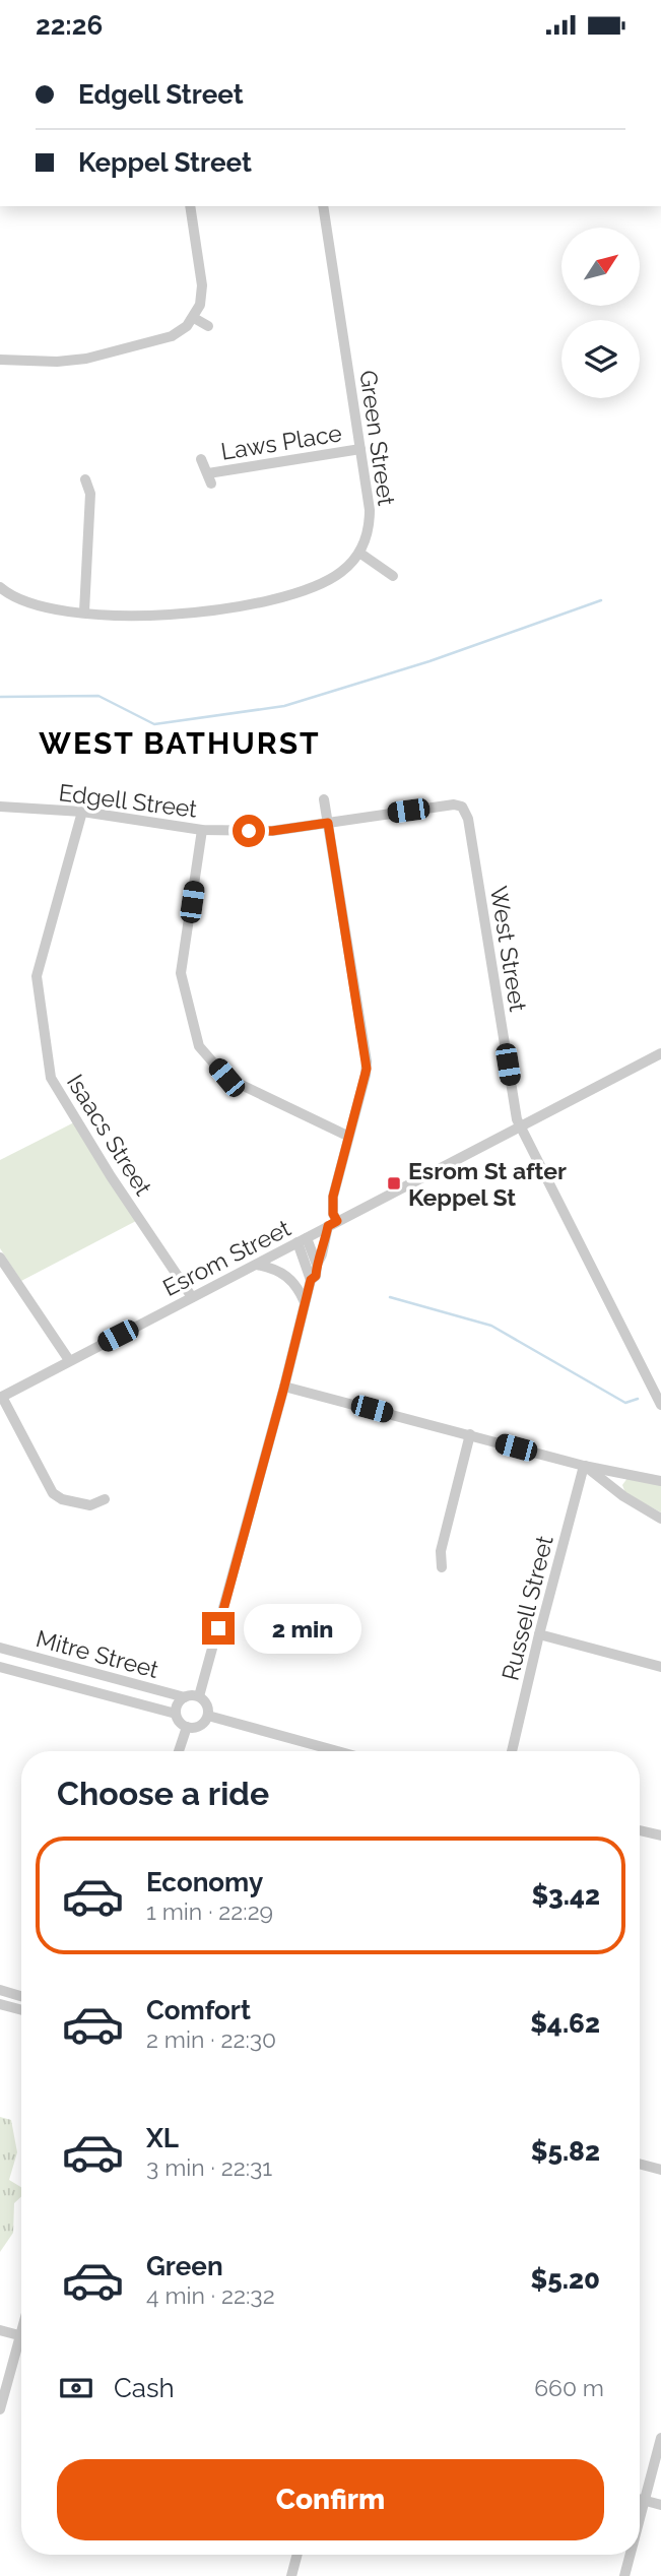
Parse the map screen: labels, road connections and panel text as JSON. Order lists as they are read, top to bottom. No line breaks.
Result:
{"streets":{"street":["Green Street","Laws Place","Edgell Street","West Street","Isaacs Street","Esrom Street","Russell Street","Mitre Street"]},"crossings":[["Green Street","Laws Place"],["Edgell Street","West Street"],["Edgell Street","Isaacs Street"],["West Street","Esrom Street"],["Isaacs Street","Esrom Street"]],"districts":["WEST BATHURST"],"places":{"transit":["Esrom St after Keppel St"]},"north":"top right","page":{"status":"22:26","banner":["Edgell Street","Keppel Street"],"bubble":"2 min","heading":"Choose a ride","list":[{"name":"Economy","note":"1 min · 22:29","value":"$3.42"},{"name":"Comfort","note":"2 min · 22:30","value":"$4.62"},{"name":"XL","note":"3 min · 22:31","value":"$5.82"},{"name":"Green","note":"4 min · 22:32","value":"$5.20"}],"pay":["Cash","660 m"],"buttons":"Confirm"}}
